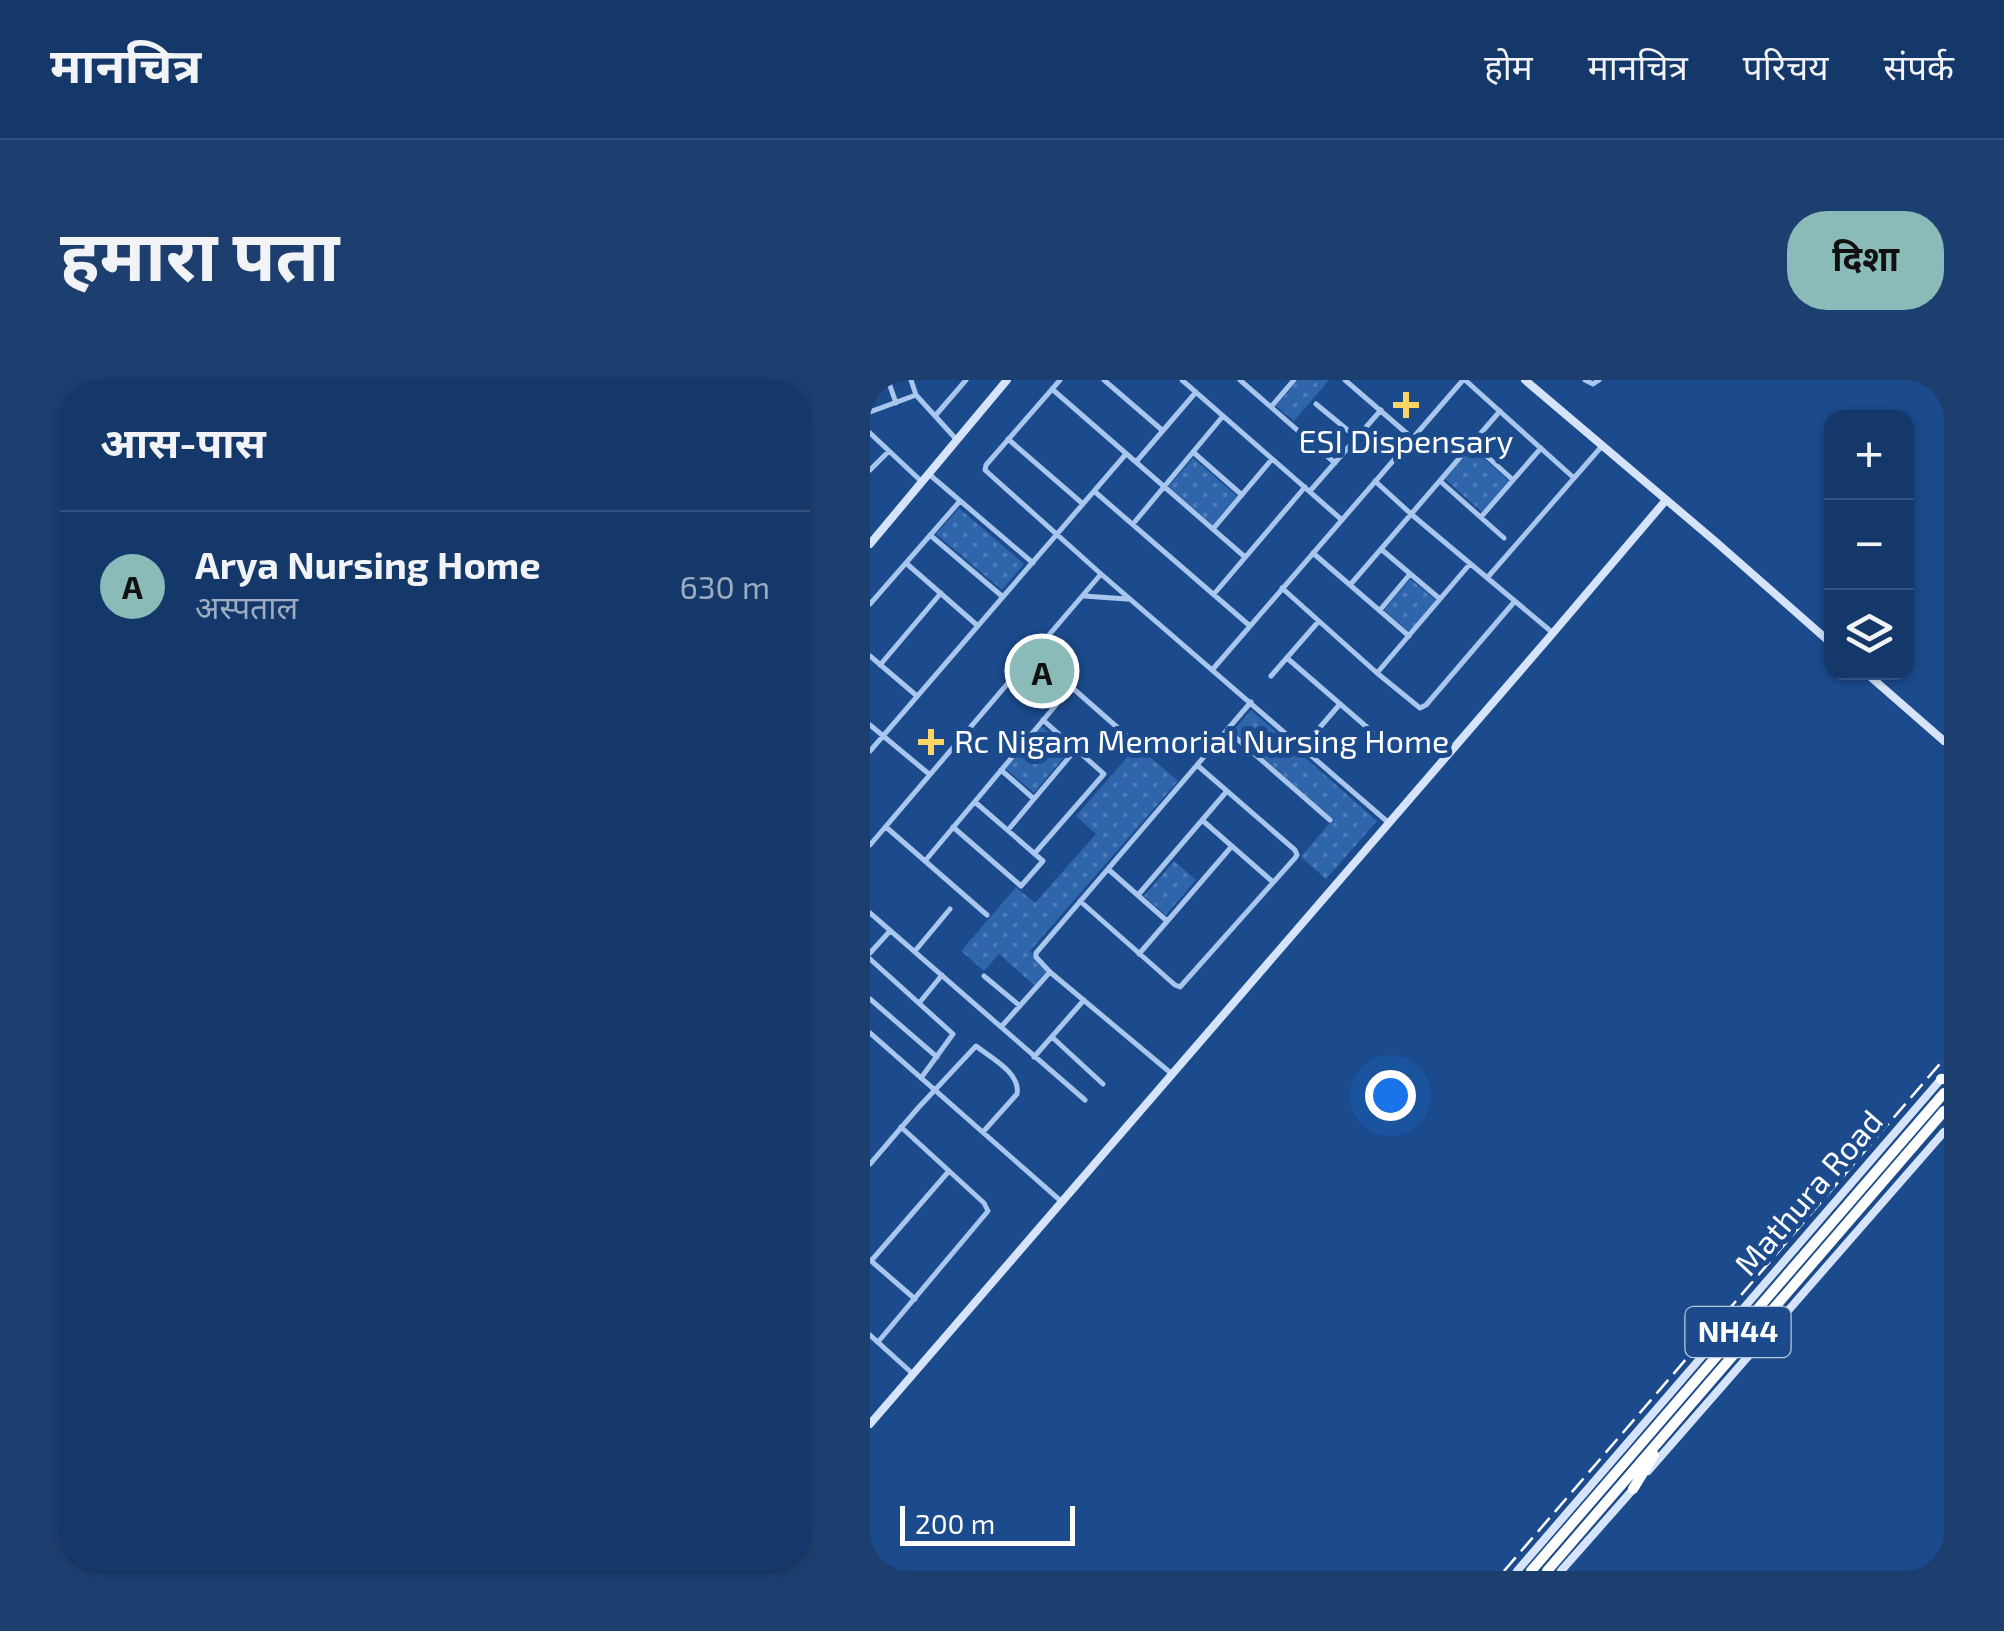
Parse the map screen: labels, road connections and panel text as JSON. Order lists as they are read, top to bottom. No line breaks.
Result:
{"streets":{"highway":["Mathura Road","NH44"]},"crossings":[["Mathura Road","NH44"]],"places":{"health":["ESI Dispensary","Rc Nigam Memorial Nursing Home"]},"scale_bar":"200 m","page":{"header":"मानचित्र","nav":["होम","मानचित्र","परिचय","संपर्क"],"title":"हमारा पता","buttons":"दिशा","heading":"आस-पास","map_buttons":["+","−"],"list":[{"mark":"A","name":"Arya Nursing Home","note":"अस्पताल","value":"630 m"}],"pins":"A","scale":"200 m"}}
